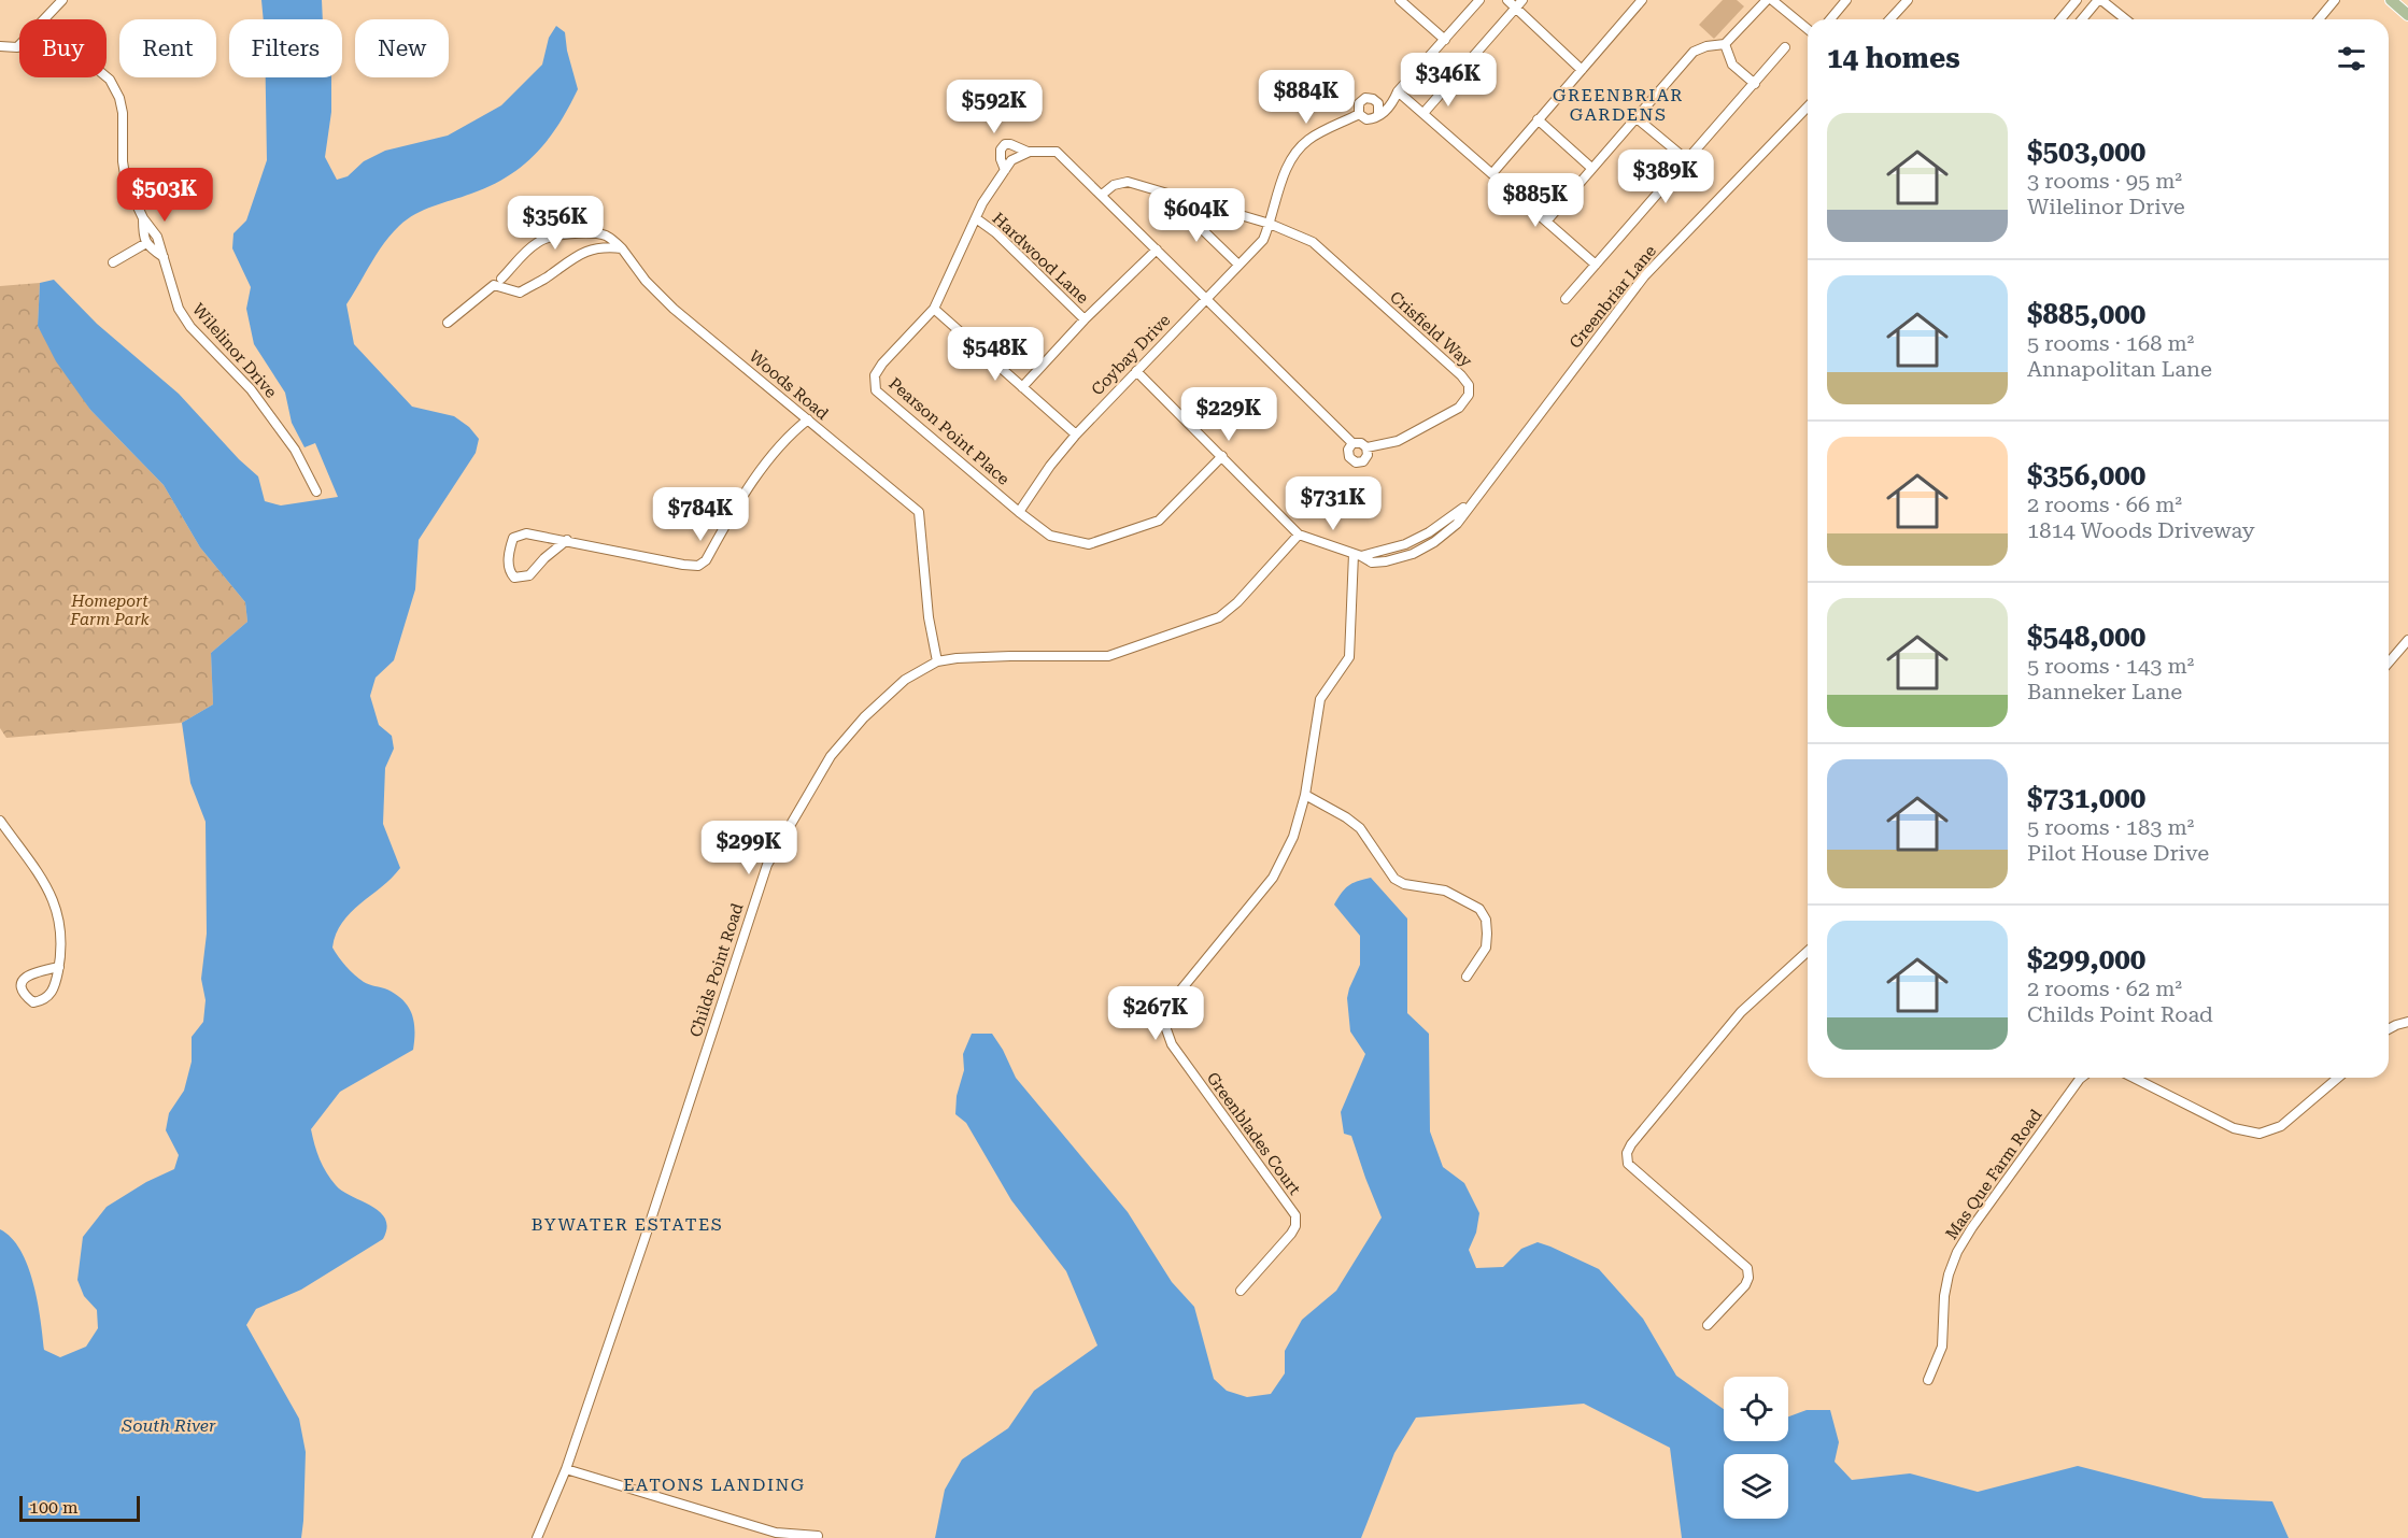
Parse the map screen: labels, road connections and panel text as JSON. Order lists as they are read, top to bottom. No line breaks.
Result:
{"streets":{"street":["Hardwood Lane","Greenbriar Lane","Crisfield Way","Wilelinor Drive","Coybay Drive","Woods Road","Pearson Point Place","Childs Point Road","Greenblades Court","Mas Que Farm Road"]},"crossings":[["Hardwood Lane","Pearson Point Place"],["Crisfield Way","Coybay Drive"],["Coybay Drive","Pearson Point Place"],["Woods Road","Childs Point Road"]],"districts":["GREENBRIAR GARDENS","BYWATER ESTATES","EATONS LANDING"],"water":["South River"],"parks":["Homeport Farm Park"],"scale_bar":"100 m","page":{"chip":["Buy","Rent","Filters","New"],"heading":"14 homes","price":["$346K","$884K","$592K","$389K","$503K","$885K","$604K","$356K","$548K","$229K","$731K","$784K","$299K","$267K"],"list":[{"name":"$503,000","note":"3 rooms · 95 m² · Wilelinor Drive"},{"name":"$885,000","note":"5 rooms · 168 m² · Annapolitan Lane"},{"name":"$356,000","note":"2 rooms · 66 m² · 1814 Woods Driveway"},{"name":"$548,000","note":"5 rooms · 143 m² · Banneker Lane"},{"name":"$731,000","note":"5 rooms · 183 m² · Pilot House Drive"},{"name":"$299,000","note":"2 rooms · 62 m² · Childs Point Road"}],"scale":"100 m"}}
